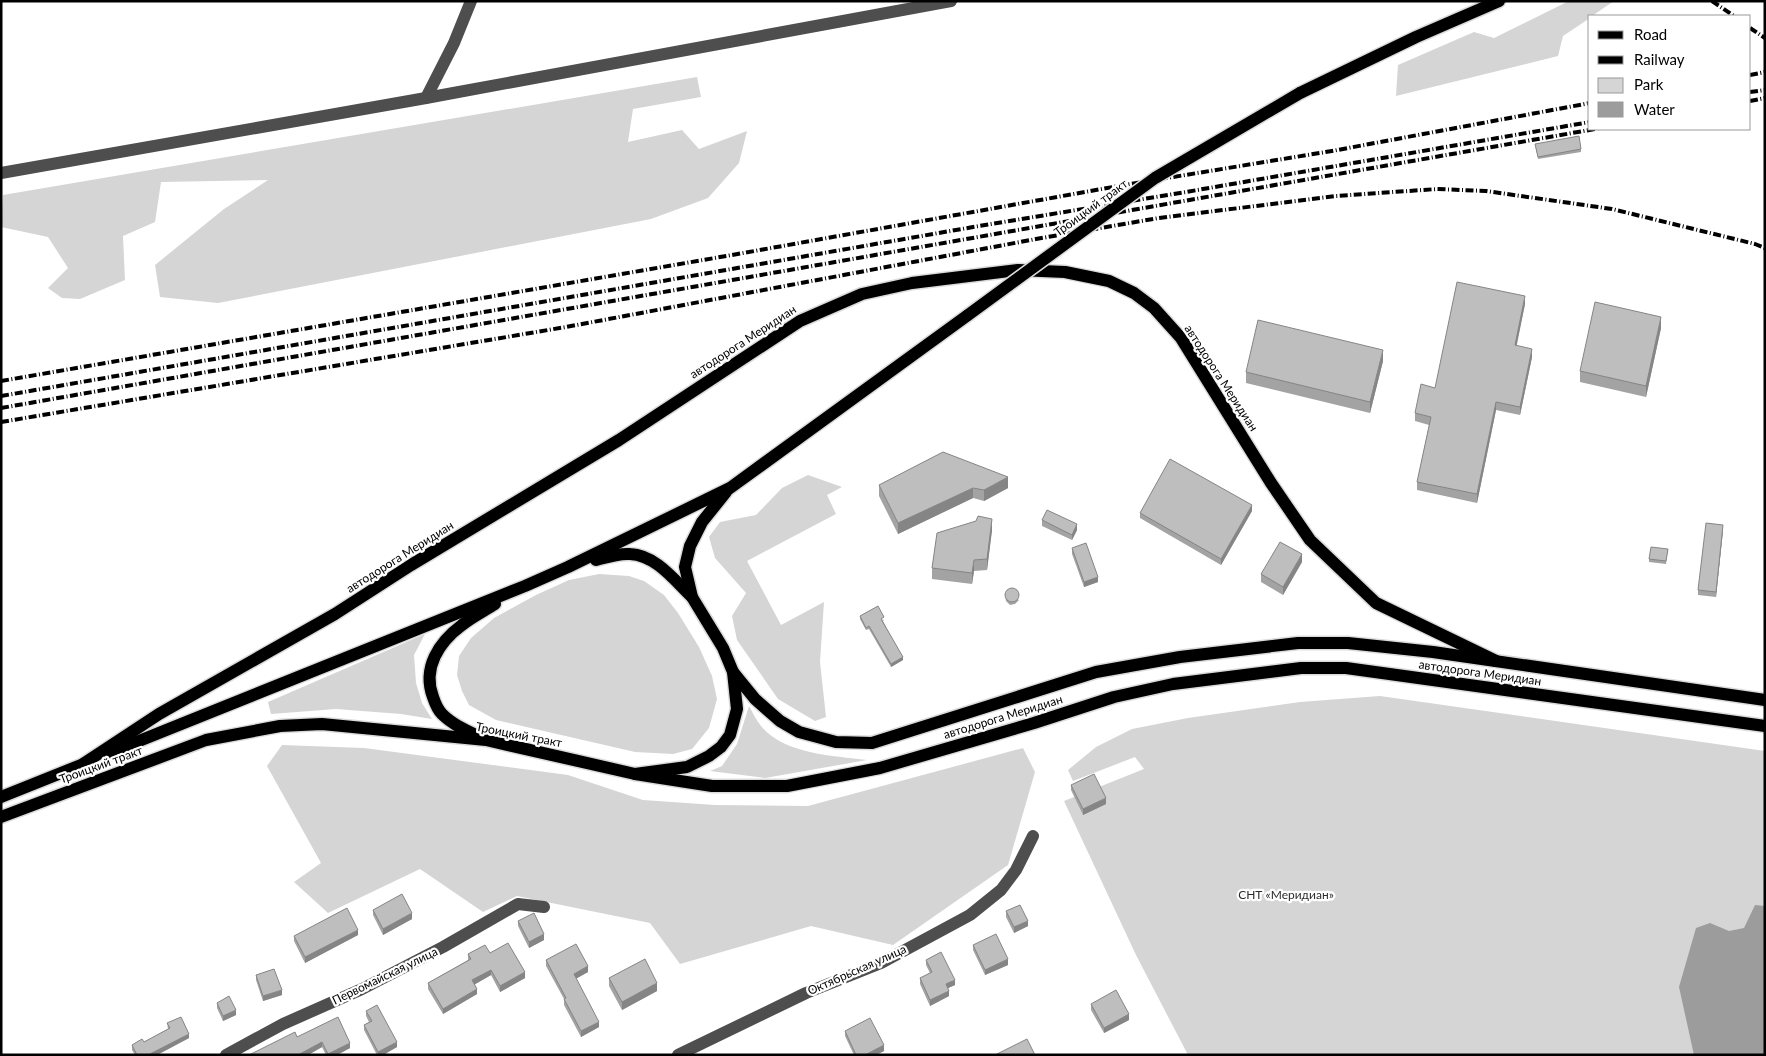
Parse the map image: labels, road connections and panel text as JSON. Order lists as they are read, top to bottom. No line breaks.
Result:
{"streets":{"main road":["Троицкий тракт","автодорога Меридиан"],"street":["Октябрьская улица","Первомайская улица"]},"crossings":[["Троицкий тракт","автодорога Меридиан"]],"parks":["СНТ «Меридиан»"],"legend":["Road","Railway","Park","Water"]}
